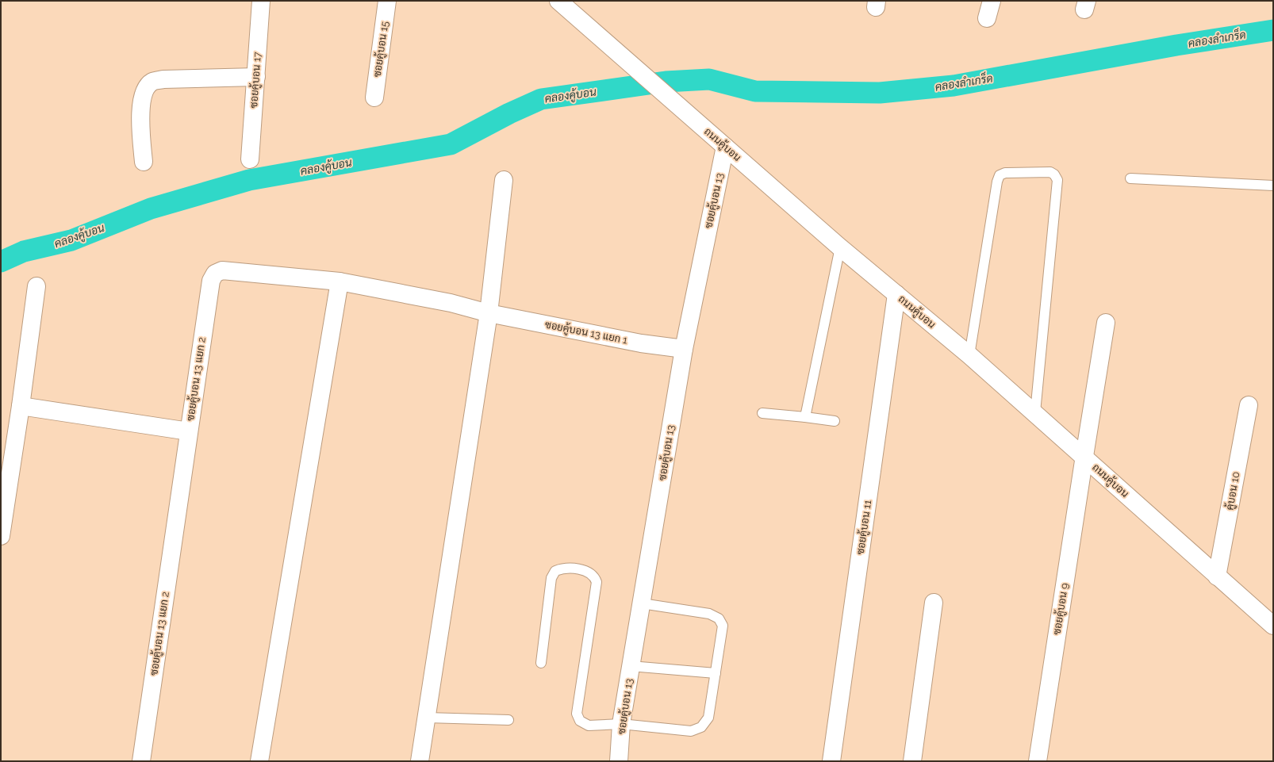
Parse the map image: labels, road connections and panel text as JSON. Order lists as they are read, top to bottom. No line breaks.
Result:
{"streets":{"street":["ซอยคู้บอน 15","ซอยคู้บอน 17","ถนนคู้บอน","ซอยคู้บอน 13","ซอยคู้บอน 13 แยก 1","ซอยคู้บอน 13 แยก 2","คู้บอน 10","ซอยคู้บอน 11","ซอยคู้บอน 9"]},"crossings":[["ถนนคู้บอน","ซอยคู้บอน 13"],["ถนนคู้บอน","คู้บอน 10"],["ถนนคู้บอน","ซอยคู้บอน 11"],["ถนนคู้บอน","ซอยคู้บอน 9"],["ซอยคู้บอน 13","ซอยคู้บอน 13 แยก 1"],["ซอยคู้บอน 13 แยก 1","ซอยคู้บอน 13 แยก 2"]],"water":["คลองลำเกร็ด","คลองคู้บอน"]}
